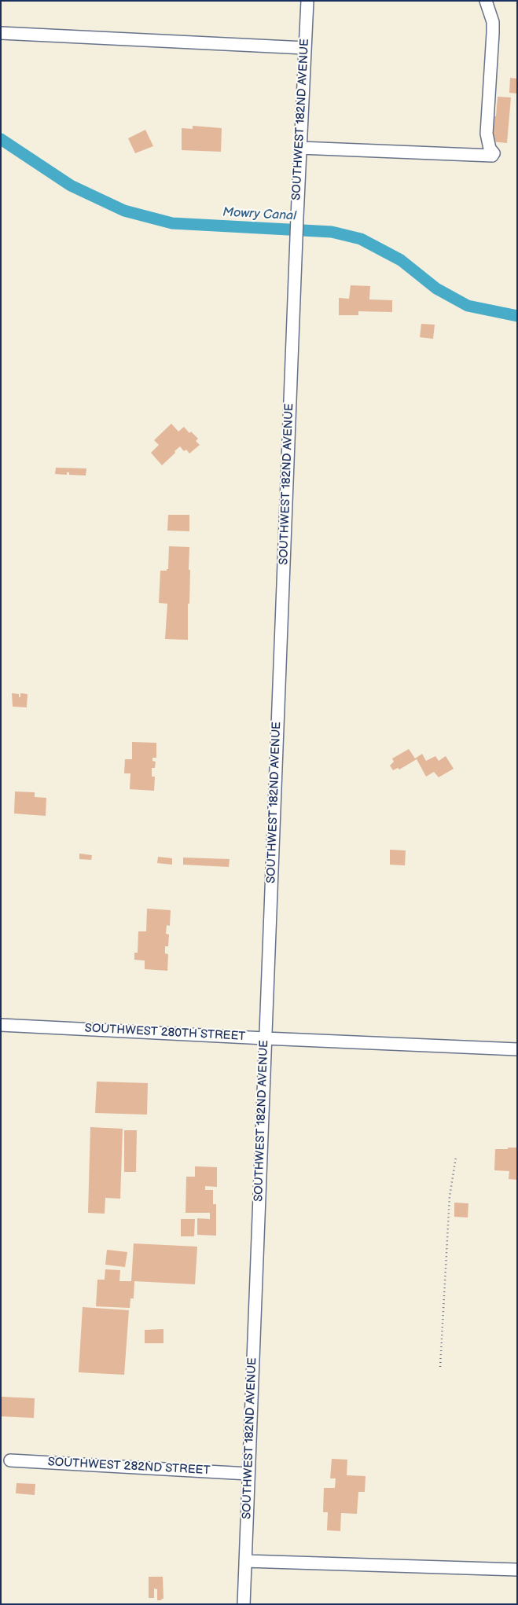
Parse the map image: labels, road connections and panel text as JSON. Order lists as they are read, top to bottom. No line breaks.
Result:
{"streets":{"street":["SOUTHWEST 182ND AVENUE","SOUTHWEST 280TH STREET","SOUTHWEST 282ND STREET"]},"crossings":[["SOUTHWEST 182ND AVENUE","SOUTHWEST 280TH STREET"],["SOUTHWEST 182ND AVENUE","SOUTHWEST 282ND STREET"]],"water":["Mowry Canal"]}
